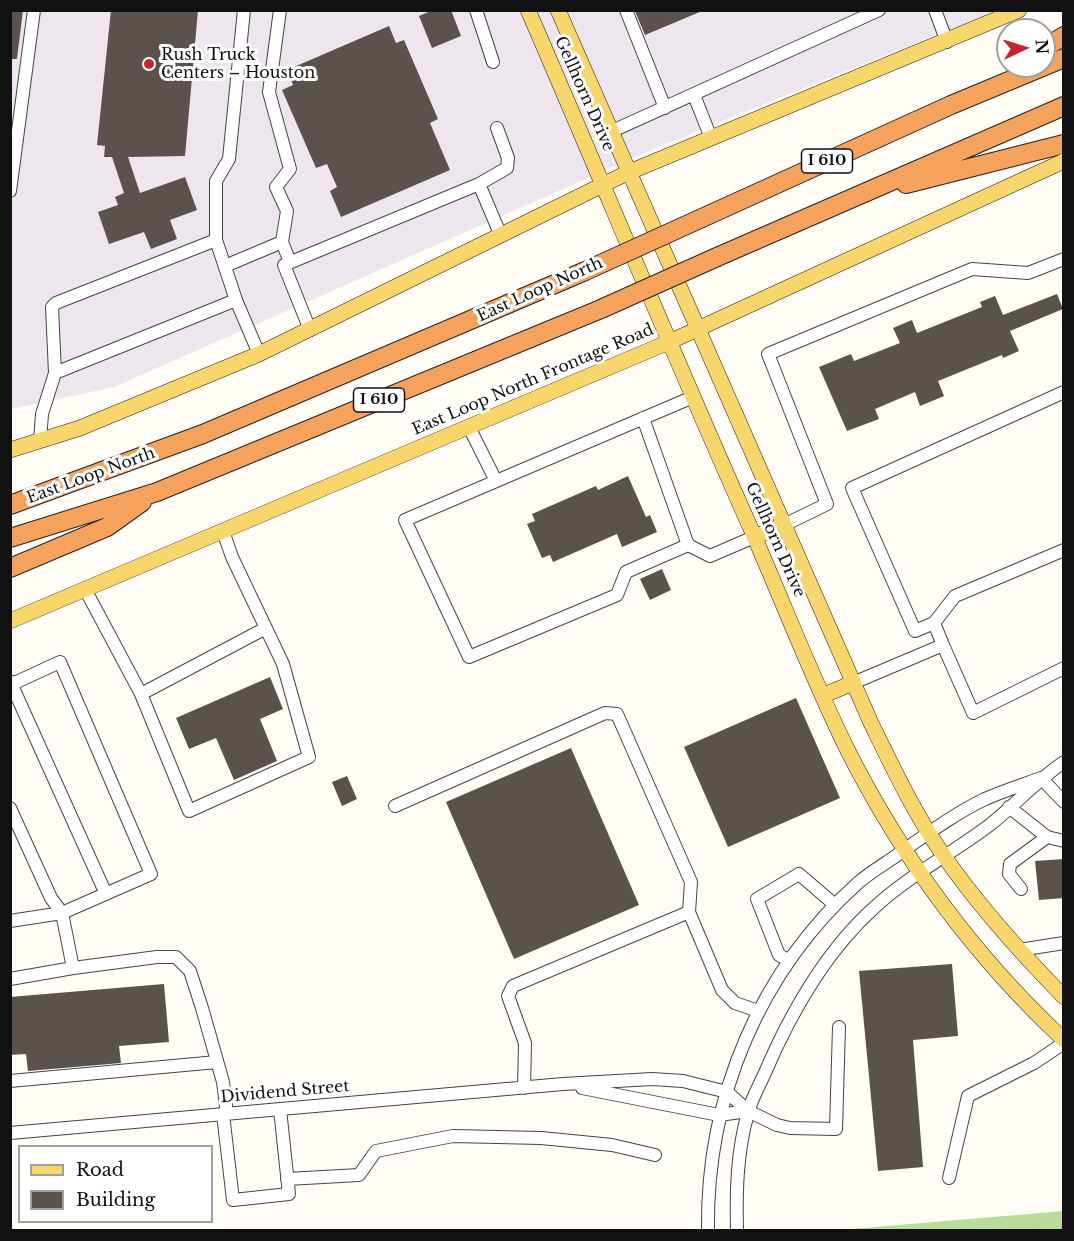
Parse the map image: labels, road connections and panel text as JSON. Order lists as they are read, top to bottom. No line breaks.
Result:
{"streets":{"highway":["I 610","East Loop North"],"main road":["Gellhorn Drive","East Loop North Frontage Road"],"street":["Dividend Street"]},"crossings":[["Gellhorn Drive","East Loop North Frontage Road"]],"places":["Rush Truck Centers – Houston"],"legend":["Road","Building"],"north":"right"}
